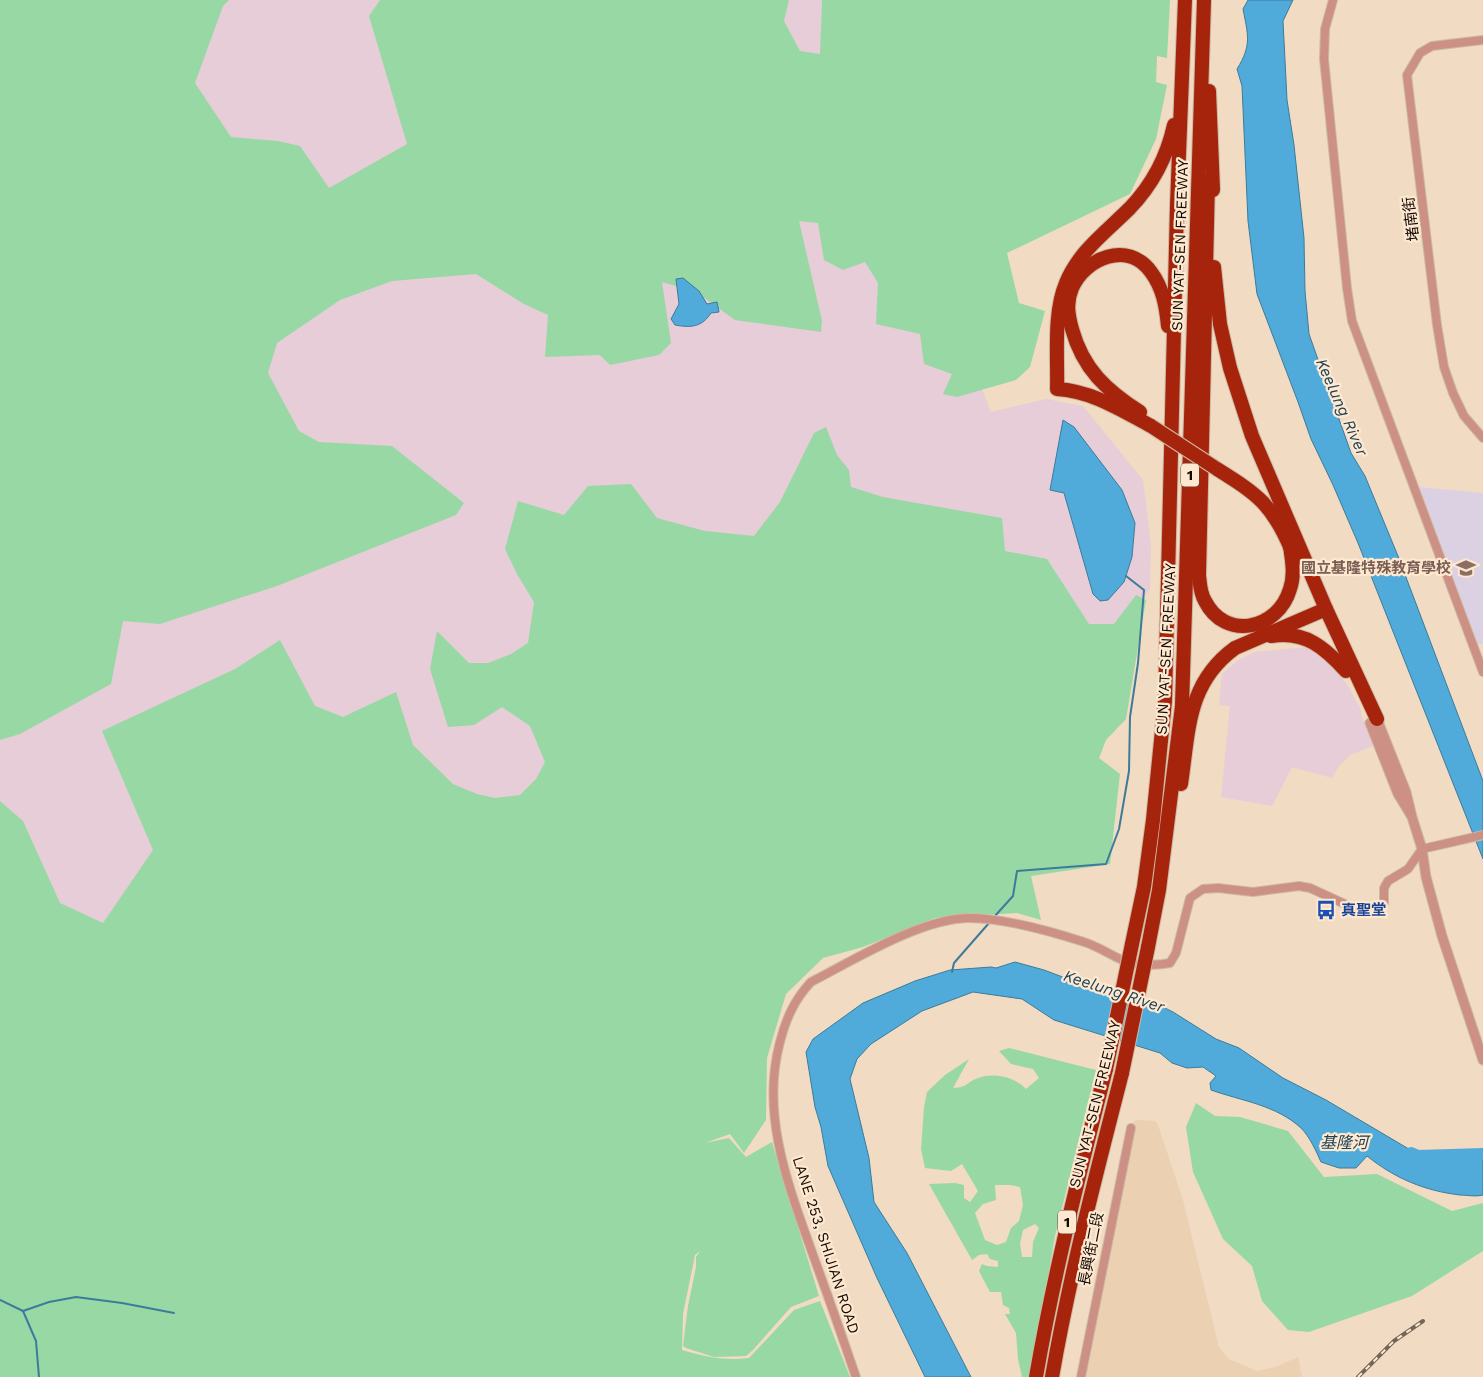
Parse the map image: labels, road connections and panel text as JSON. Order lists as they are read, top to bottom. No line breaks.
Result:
{"streets":{"highway":["SUN YAT-SEN FREEWAY","1"],"street":["堵南街","LANE 253, SHIJIAN ROAD","長興街二段"]},"water":["Keelung River","基隆河"],"places":{"school or university":["國立基隆特殊教育學校"],"bus stop":["真聖堂"]}}
